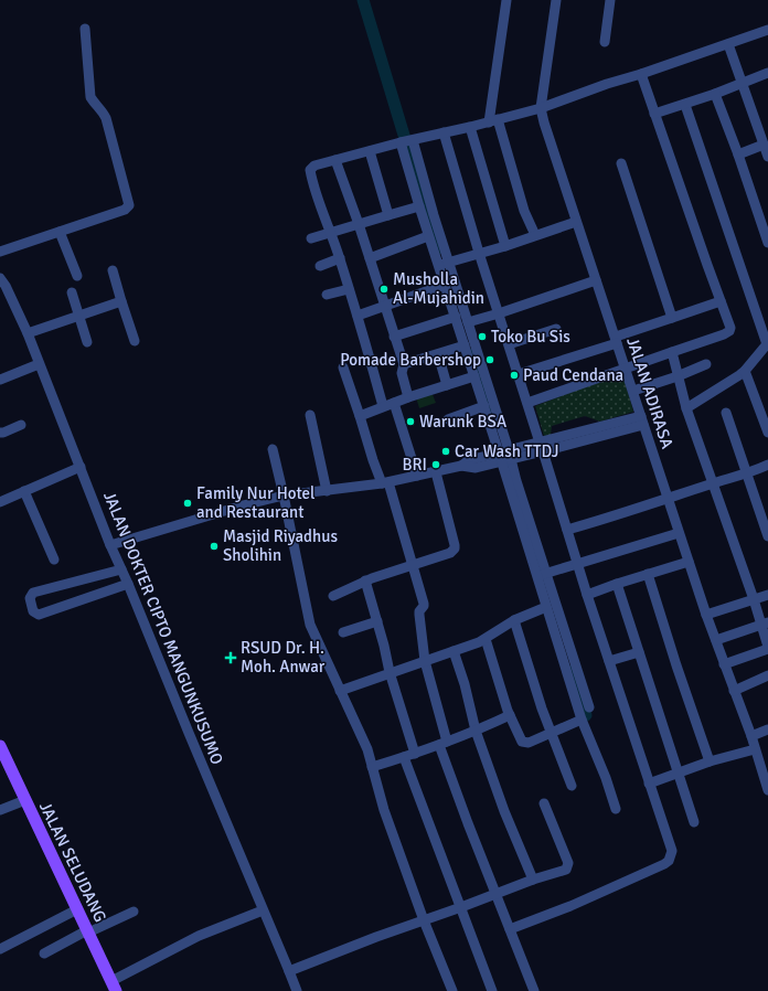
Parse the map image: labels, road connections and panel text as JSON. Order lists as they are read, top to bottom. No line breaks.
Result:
{"streets":{"main road":["JALAN SELUDANG"],"street":["JALAN ADIRASA","JALAN DOKTER CIPTO MANGUNKUSUMO"]},"places":{"other":["Musholla Al-Mujahidin","Toko Bu Sis","Pomade Barbershop","Paud Cendana","Warunk BSA","Car Wash TTDJ","BRI","Family Nur Hotel and Restaurant","Masjid Riyadhus Sholihin"],"health":["RSUD Dr. H. Moh. Anwar"]}}
